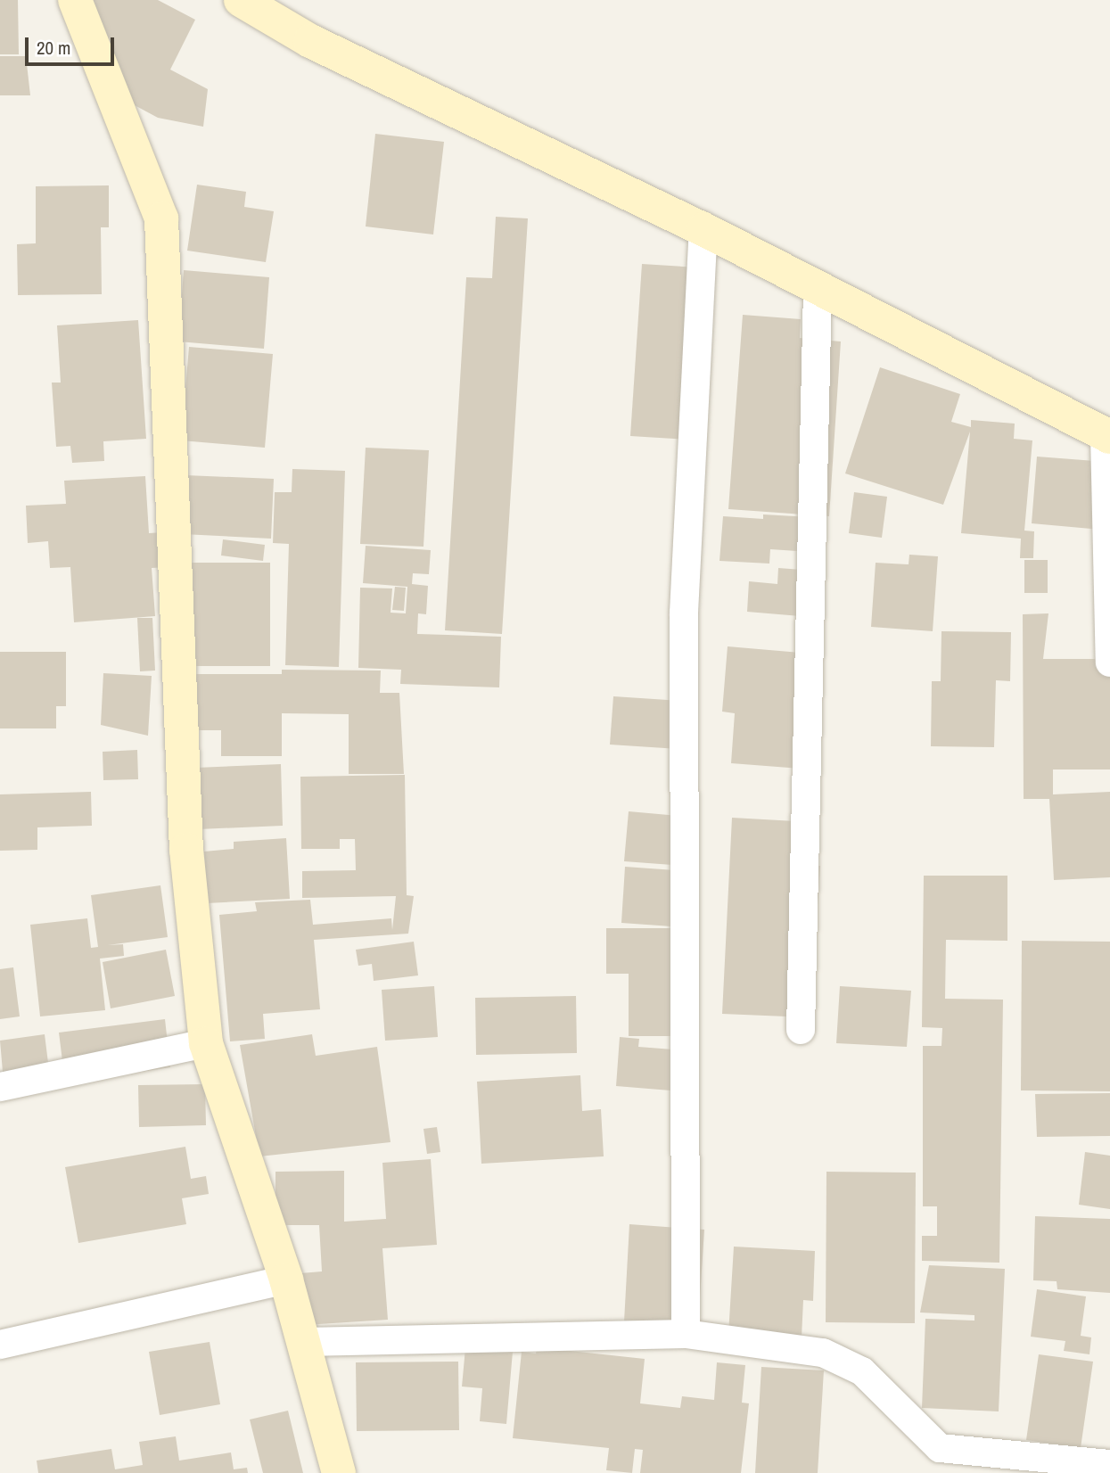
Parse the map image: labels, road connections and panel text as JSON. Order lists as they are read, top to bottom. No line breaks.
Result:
{"scale_bar":"20 m"}
